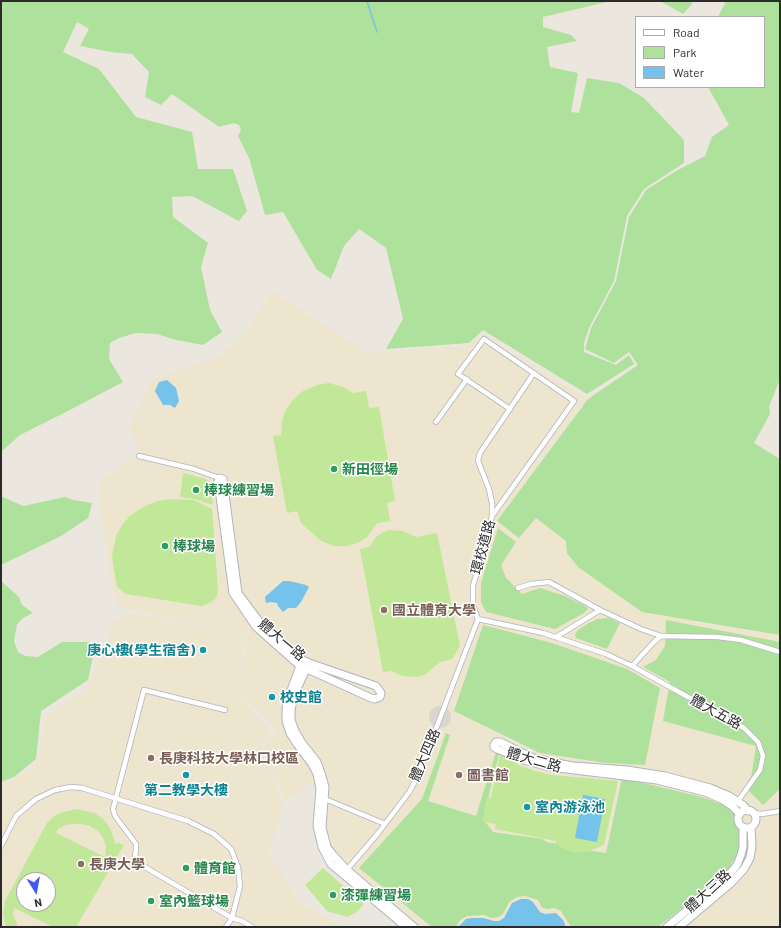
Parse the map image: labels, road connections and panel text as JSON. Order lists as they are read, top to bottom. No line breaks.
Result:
{"streets":{"street":["環校道路","體大一路","體大五路","體大四路","體大二路","體大三路"]},"crossings":[["環校道路","體大五路"],["環校道路","體大四路"],["體大一路","體大四路"],["體大五路","體大四路"],["體大五路","體大二路"],["體大二路","體大三路"]],"places":["新田徑場","棒球練習場","棒球場","國立體育大學","庚心樓(學生宿舍)","校史館","長庚科技大學林口校區","第二教學大樓","圖書館","室內游泳池","長庚大學","體育館","漆彈練習場","室內籃球場"],"legend":["Road","Park","Water"],"north":"bottom"}
